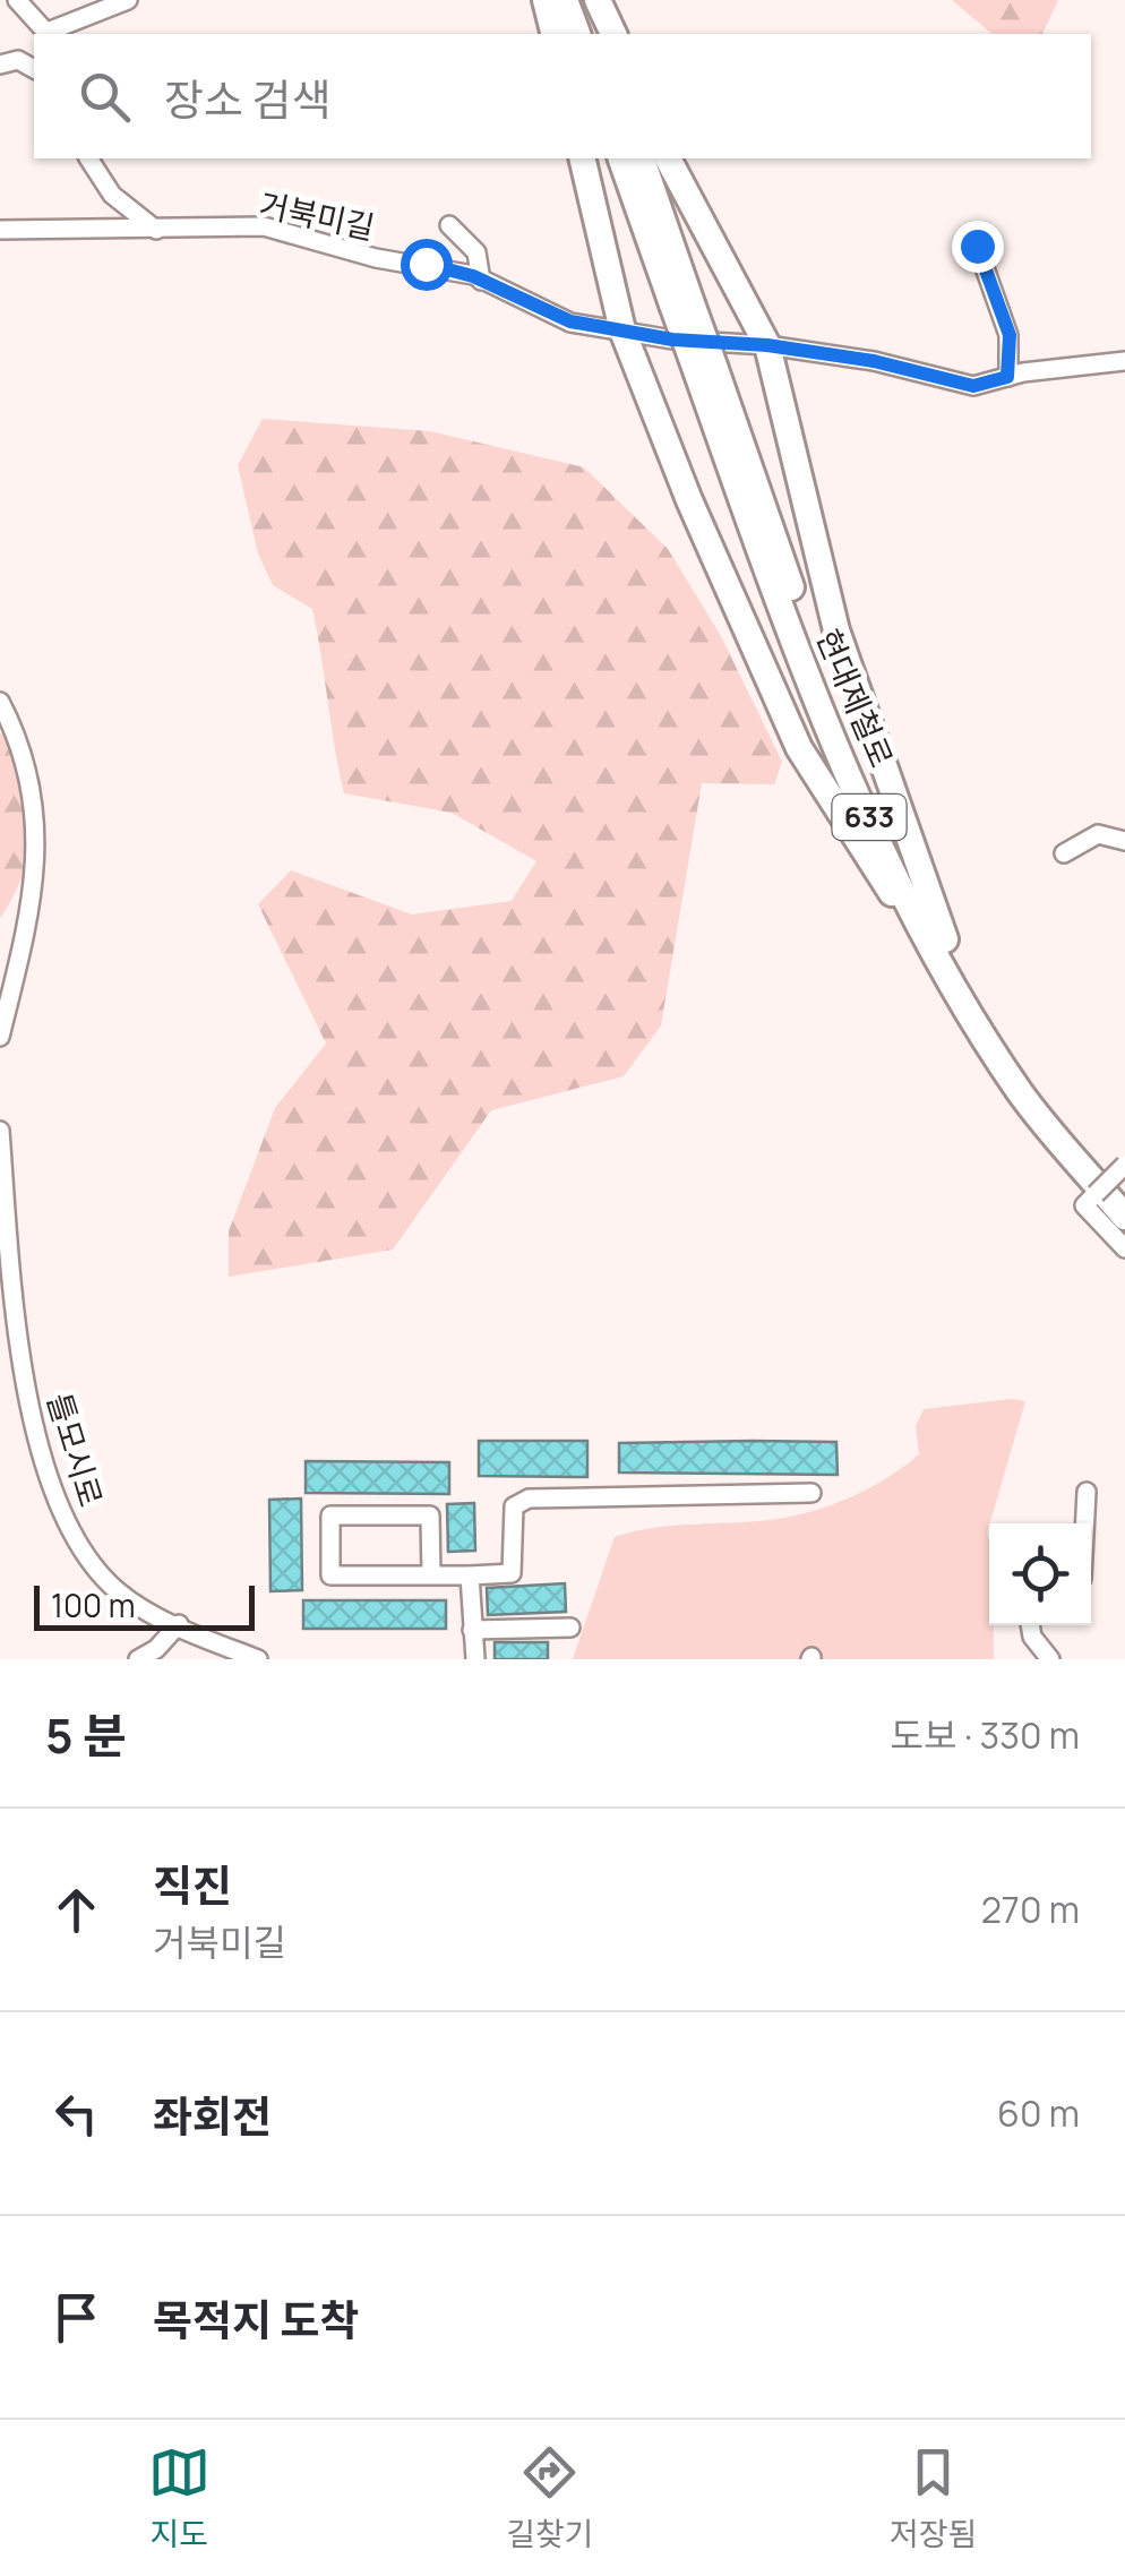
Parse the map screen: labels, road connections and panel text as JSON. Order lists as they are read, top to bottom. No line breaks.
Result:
{"streets":{"highway":["현대제철로","633"],"street":["거북미길","틀모시로"]},"scale_bar":"100 m","page":{"search":"장소 검색","scale":"100 m","heading":["5 분","도보 · 330 m"],"list":[["직진","거북미길","270 m"],["좌회전","60 m"],"목적지 도착"],"nav":["지도","길찾기","저장됨"]}}
